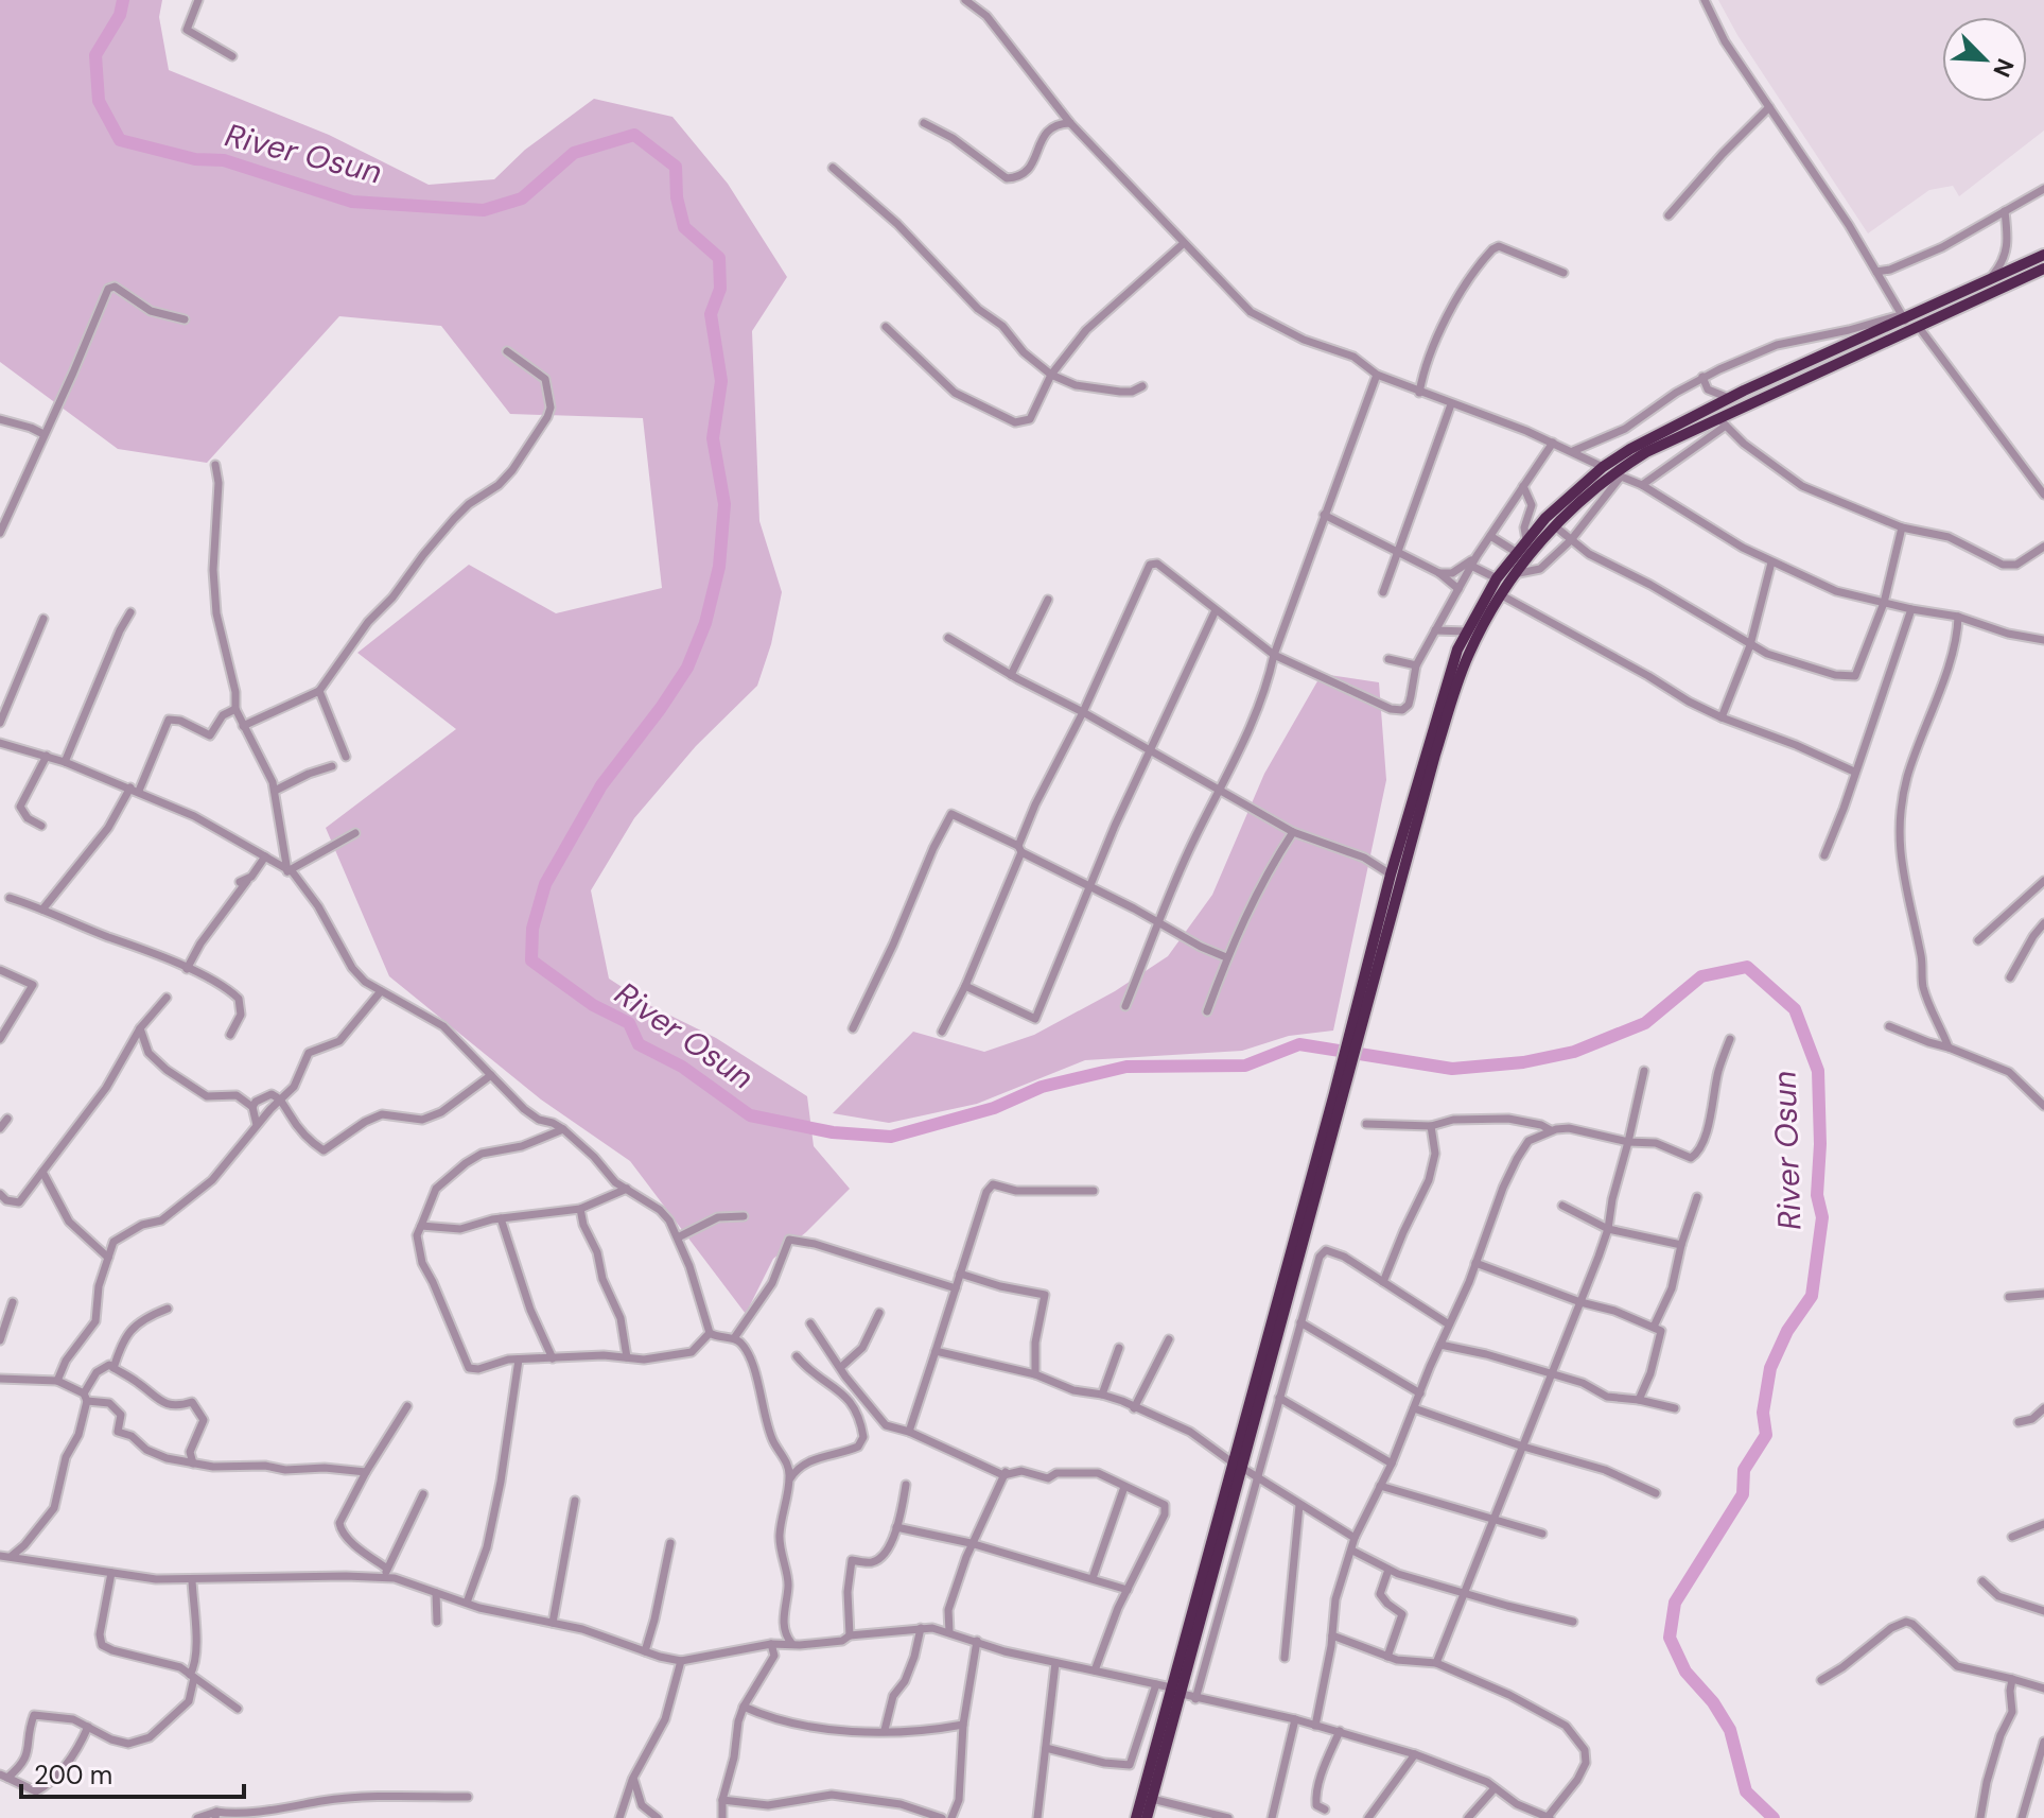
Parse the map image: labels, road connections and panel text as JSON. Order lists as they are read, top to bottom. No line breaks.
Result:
{"water":["River Osun"],"scale_bar":"200 m","north":"bottom right"}
